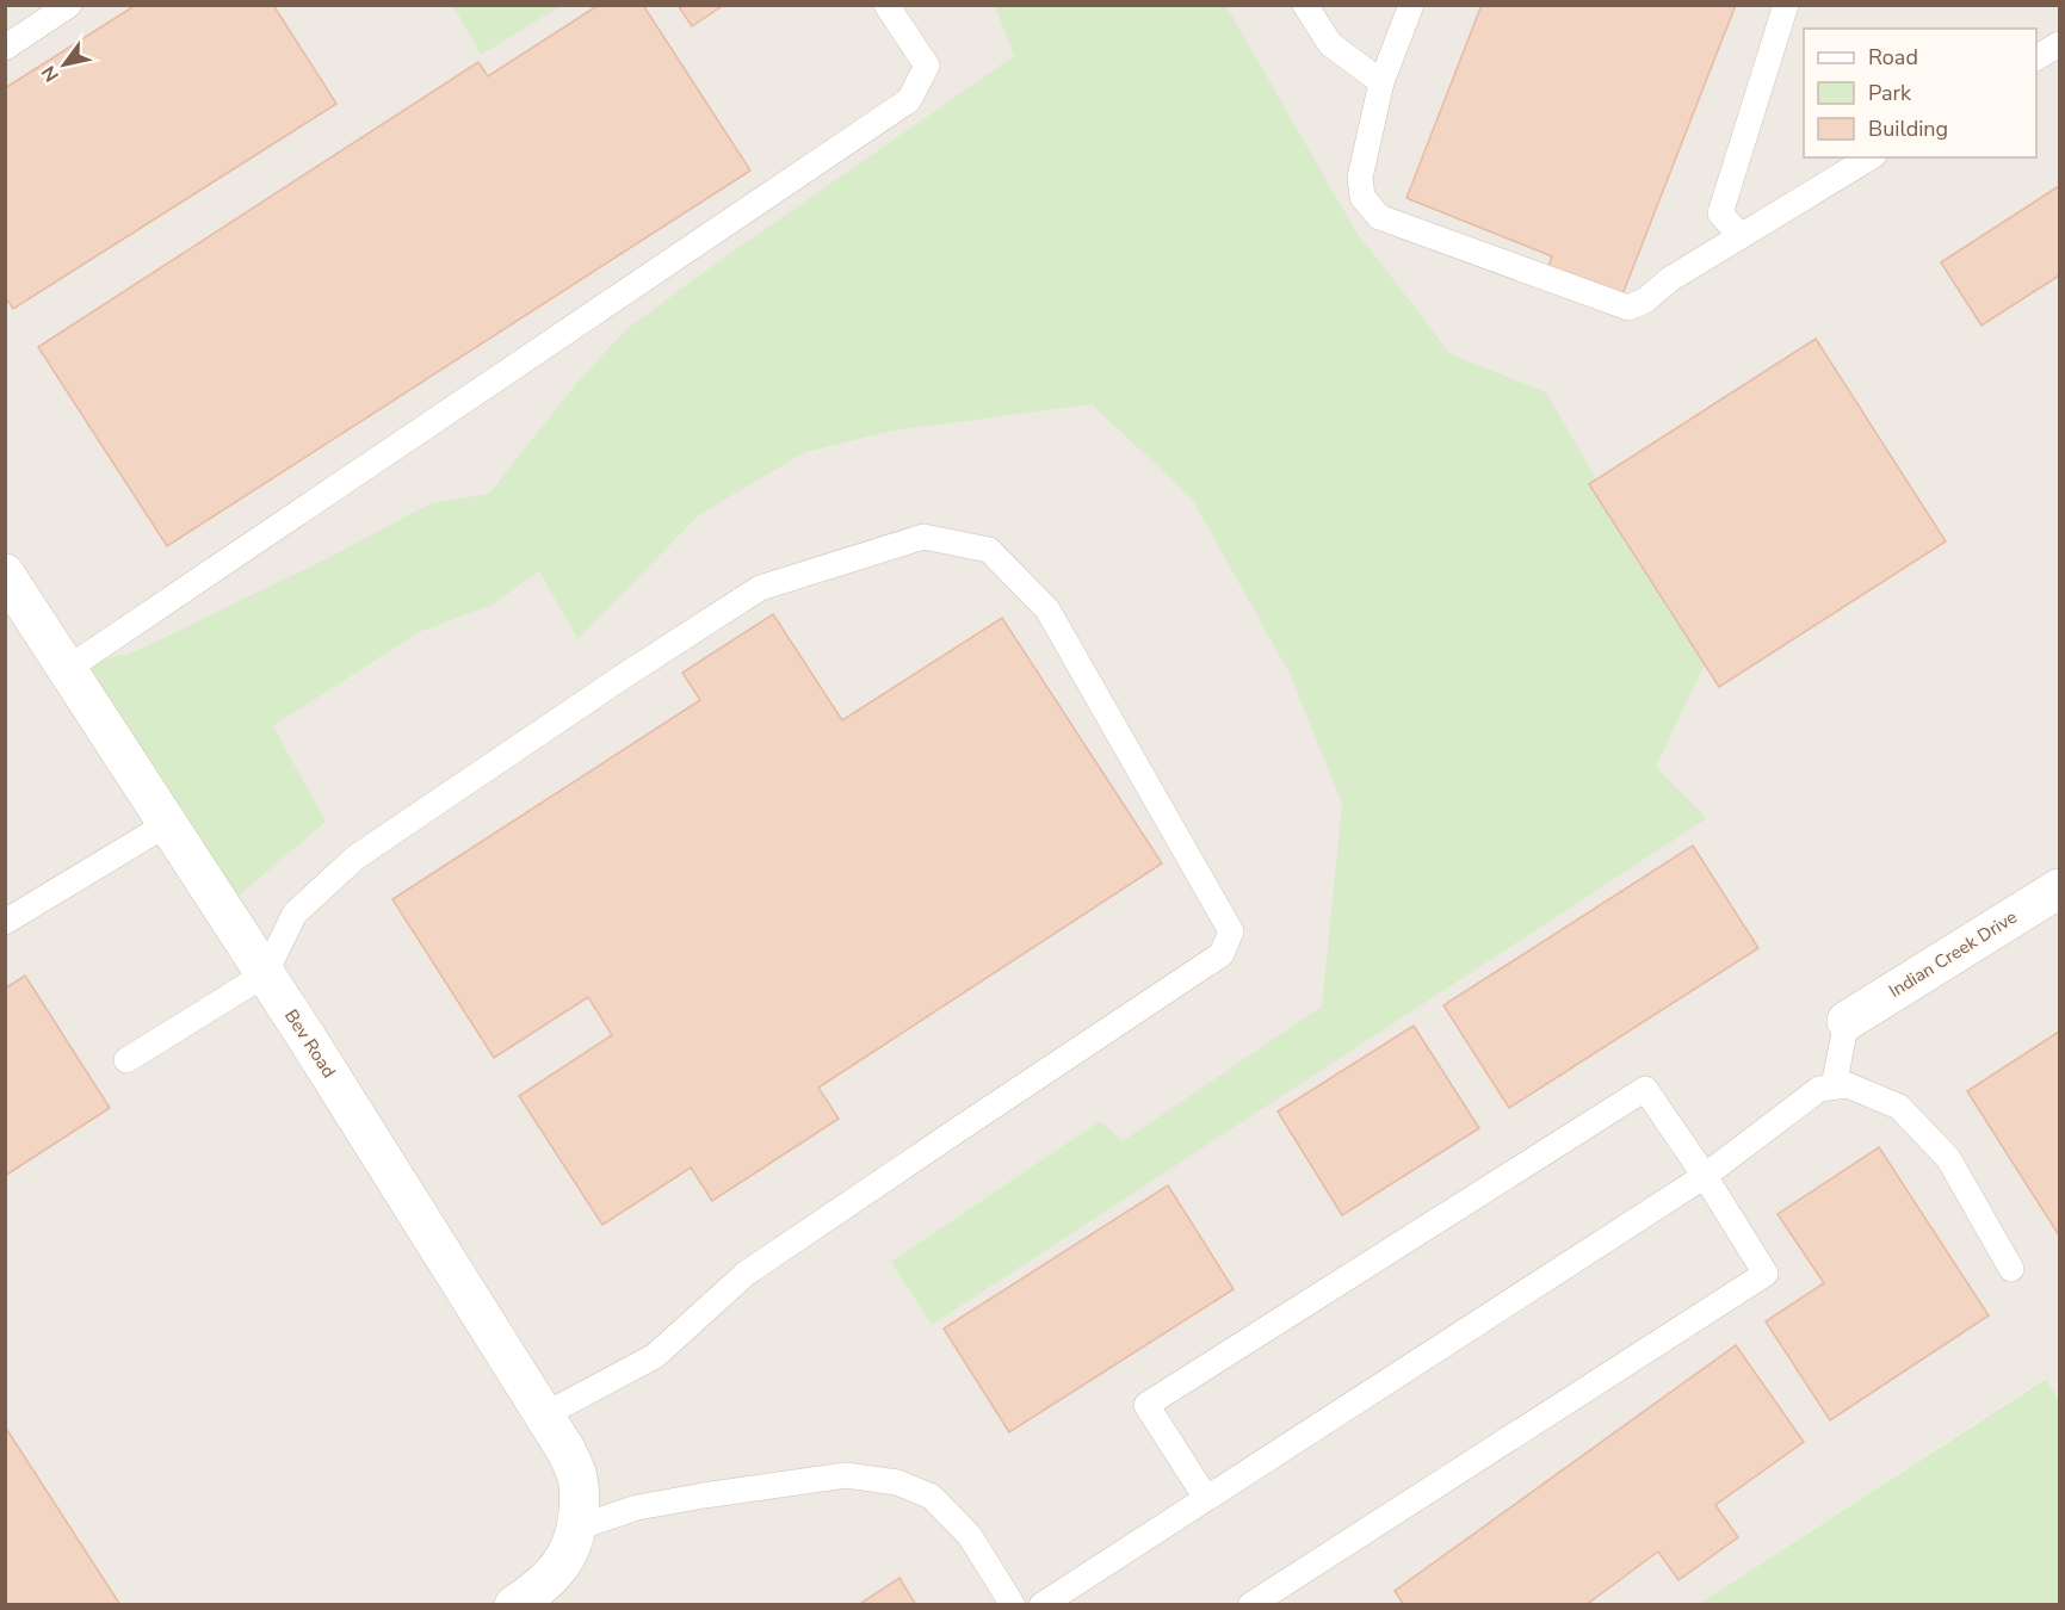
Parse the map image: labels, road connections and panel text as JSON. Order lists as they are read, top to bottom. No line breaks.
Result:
{"streets":{"street":["Indian Creek Drive","Bev Road"]},"legend":["Road","Park","Building"],"north":"bottom left"}
